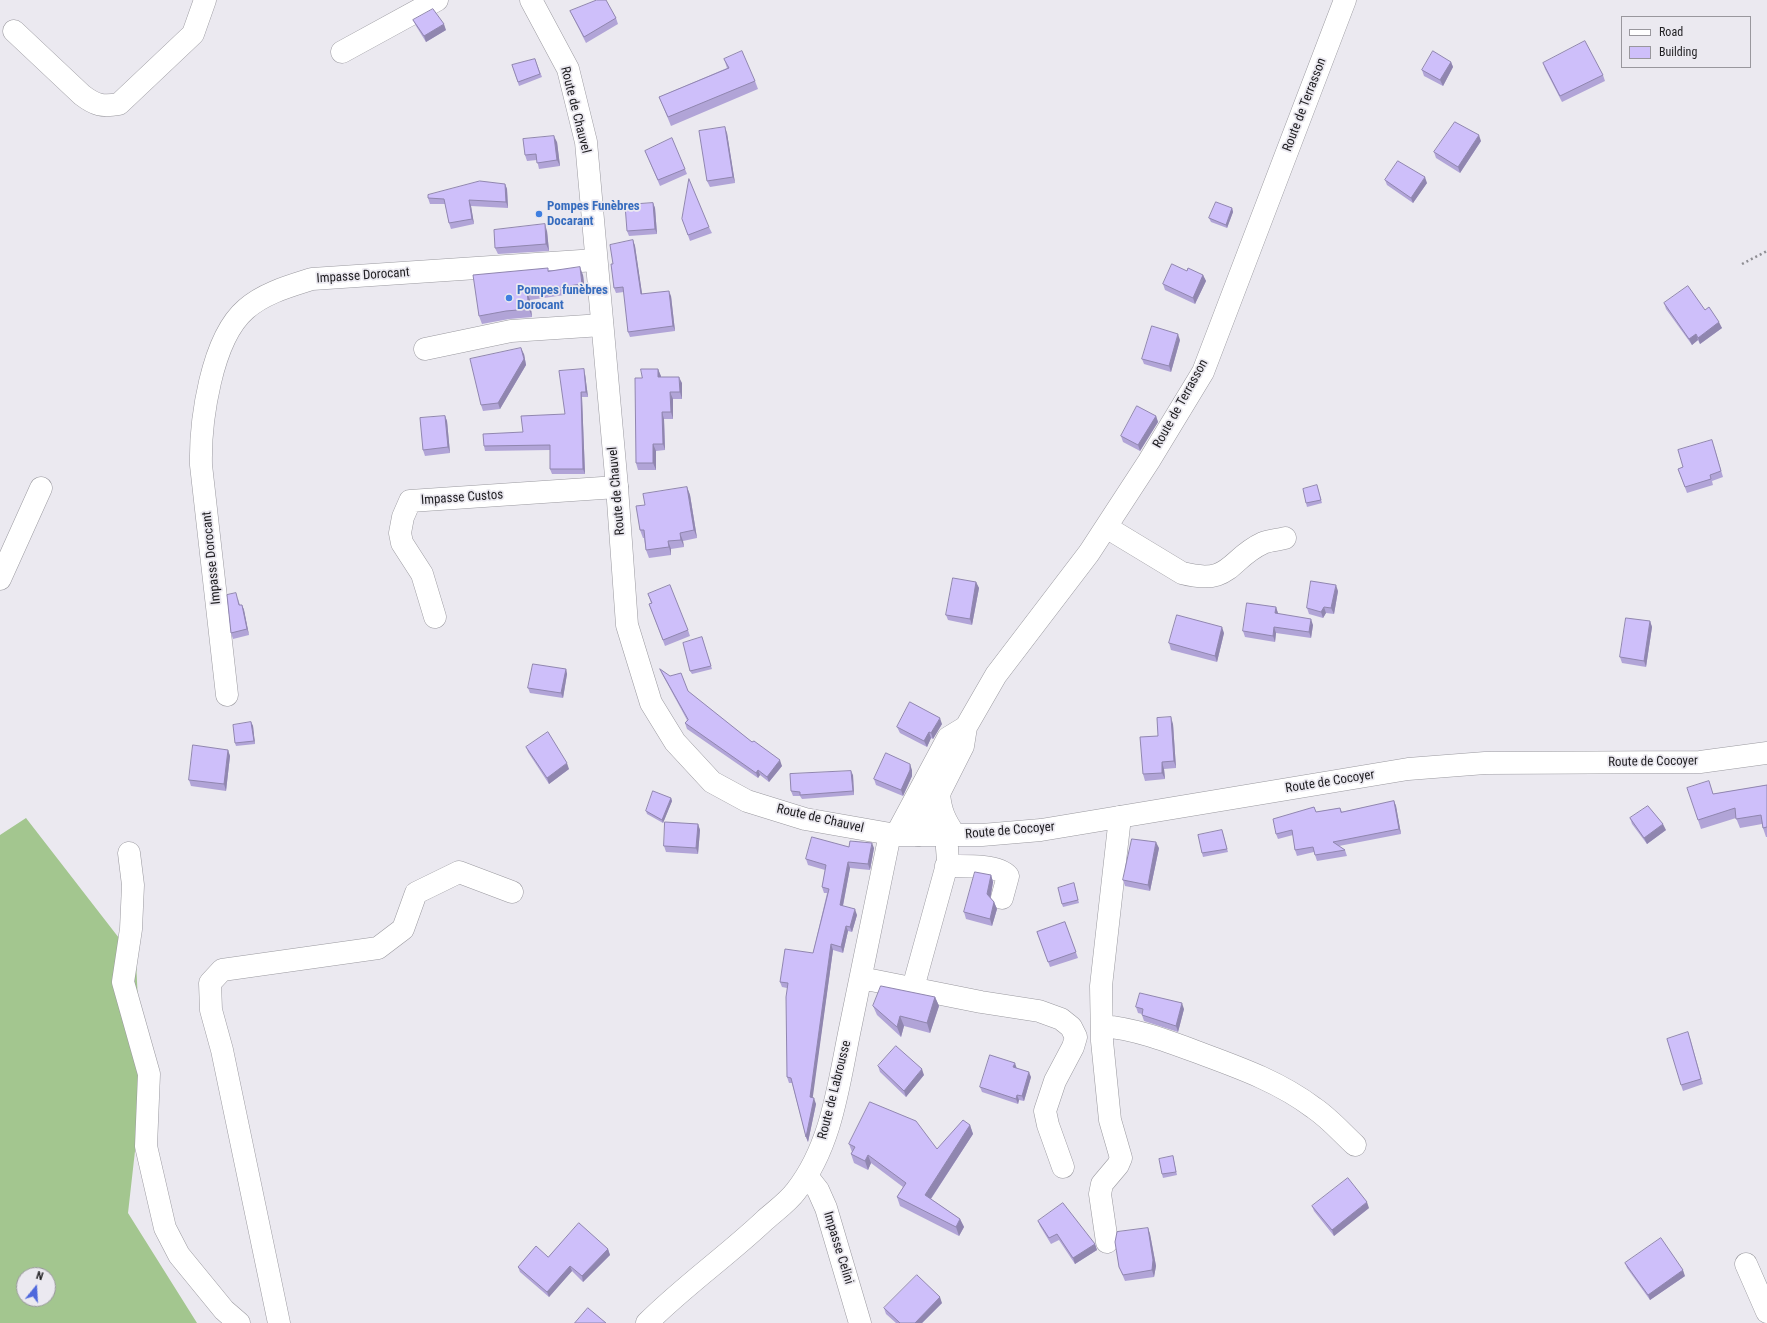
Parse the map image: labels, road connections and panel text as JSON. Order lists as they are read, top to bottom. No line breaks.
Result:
{"streets":{"street":["Route de Terrasson","Route de Chauvel","Impasse Dorocant","Impasse Custos","Route de Cocoyer","Route de Labrousse","Impasse Celini"]},"crossings":[["Route de Terrasson","Route de Chauvel"],["Route de Terrasson","Route de Cocoyer"],["Route de Terrasson","Route de Labrousse"],["Route de Chauvel","Impasse Dorocant"],["Route de Chauvel","Impasse Custos"],["Route de Chauvel","Route de Cocoyer"],["Route de Chauvel","Route de Labrousse"],["Route de Cocoyer","Route de Labrousse"],["Route de Labrousse","Impasse Celini"]],"places":["Pompes Funèbres Docarant","Pompes funèbres Dorocant"],"legend":["Road","Building"],"north":"top"}
